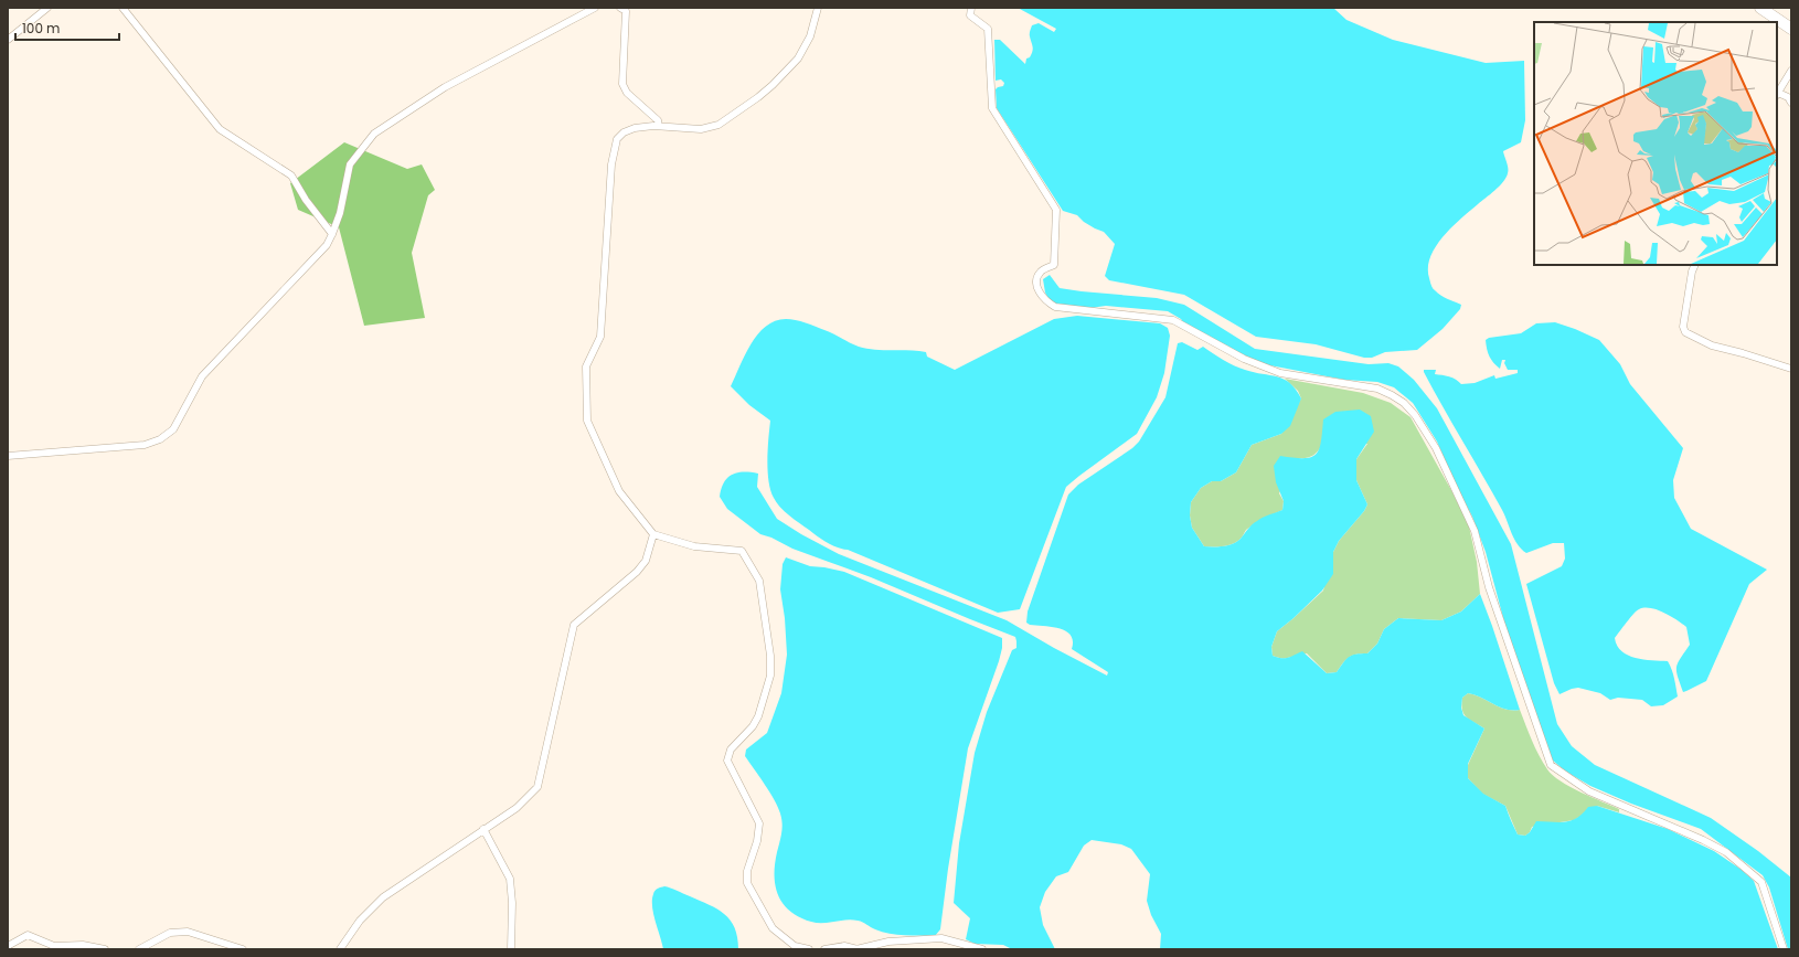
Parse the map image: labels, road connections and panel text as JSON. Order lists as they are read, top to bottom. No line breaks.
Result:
{"scale_bar":"100 m"}
